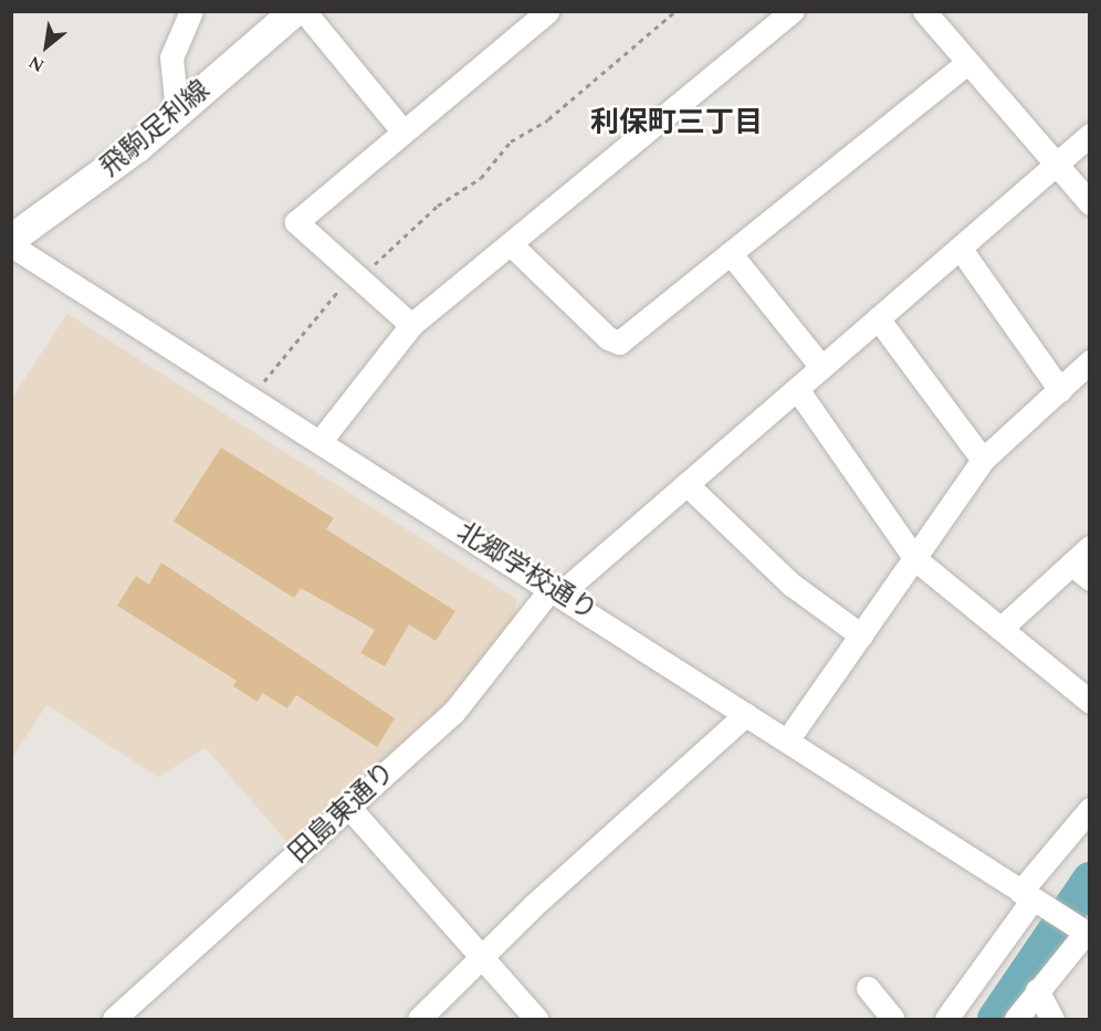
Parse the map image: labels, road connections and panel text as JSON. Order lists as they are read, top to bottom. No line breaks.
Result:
{"streets":{"main road":["飛駒足利線"],"street":["北郷学校通り","田島東通り"]},"crossings":[["北郷学校通り","田島東通り"]],"districts":["利保町三丁目"],"north":"bottom left"}
